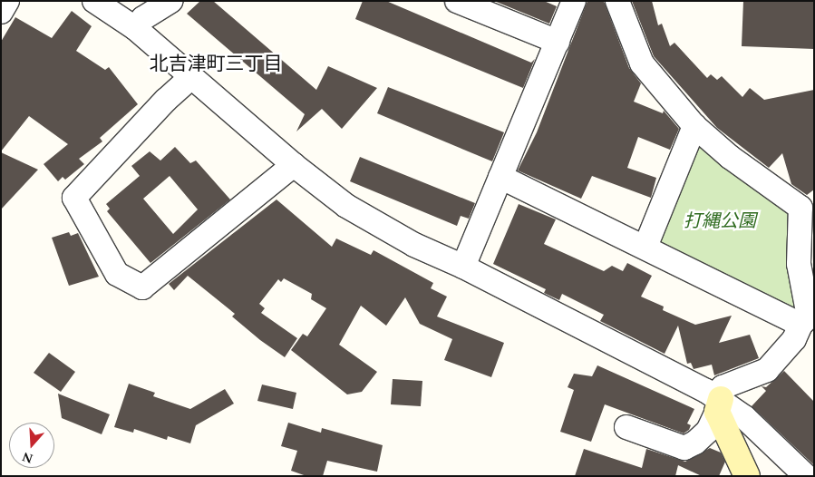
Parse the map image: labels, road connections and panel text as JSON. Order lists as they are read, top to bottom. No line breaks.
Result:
{"districts":["北吉津町三丁目"],"parks":["打縄公園"],"north":"bottom"}
